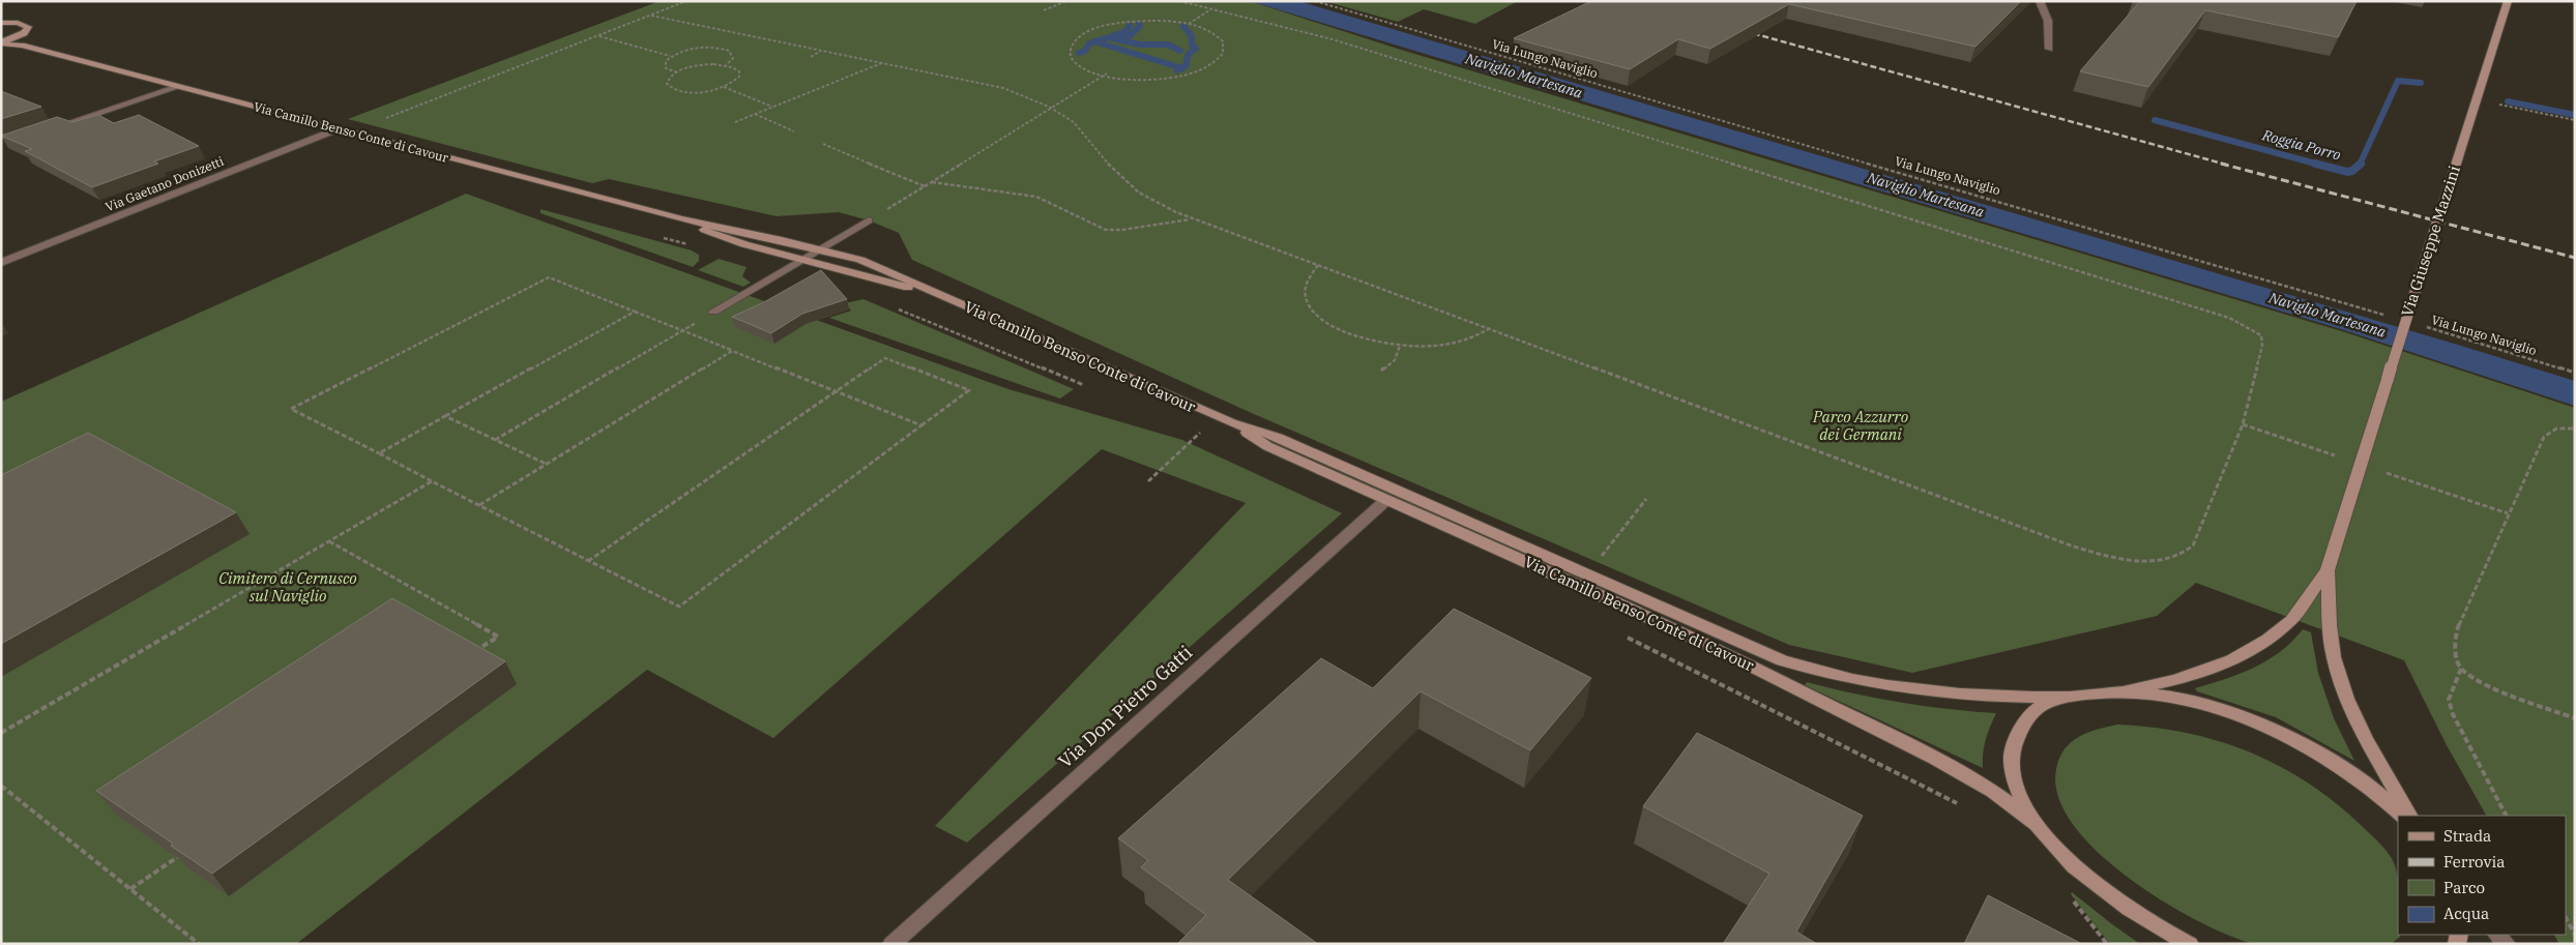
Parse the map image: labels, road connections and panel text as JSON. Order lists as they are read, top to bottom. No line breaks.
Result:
{"streets":{"street":["Via Camillo Benso Conte di Cavour","Via Gaetano Donizetti","Via Giuseppe Mazzini","Via Don Pietro Gatti"],"path":["Via Lungo Naviglio"]},"crossings":[["Via Camillo Benso Conte di Cavour","Via Gaetano Donizetti"],["Via Camillo Benso Conte di Cavour","Via Don Pietro Gatti"]],"water":["Naviglio Martesana","Roggia Porro"],"parks":["Parco Azzurro dei Germani","Cimitero di Cernusco sul Naviglio"],"legend":["Strada","Ferrovia","Parco","Acqua"]}
